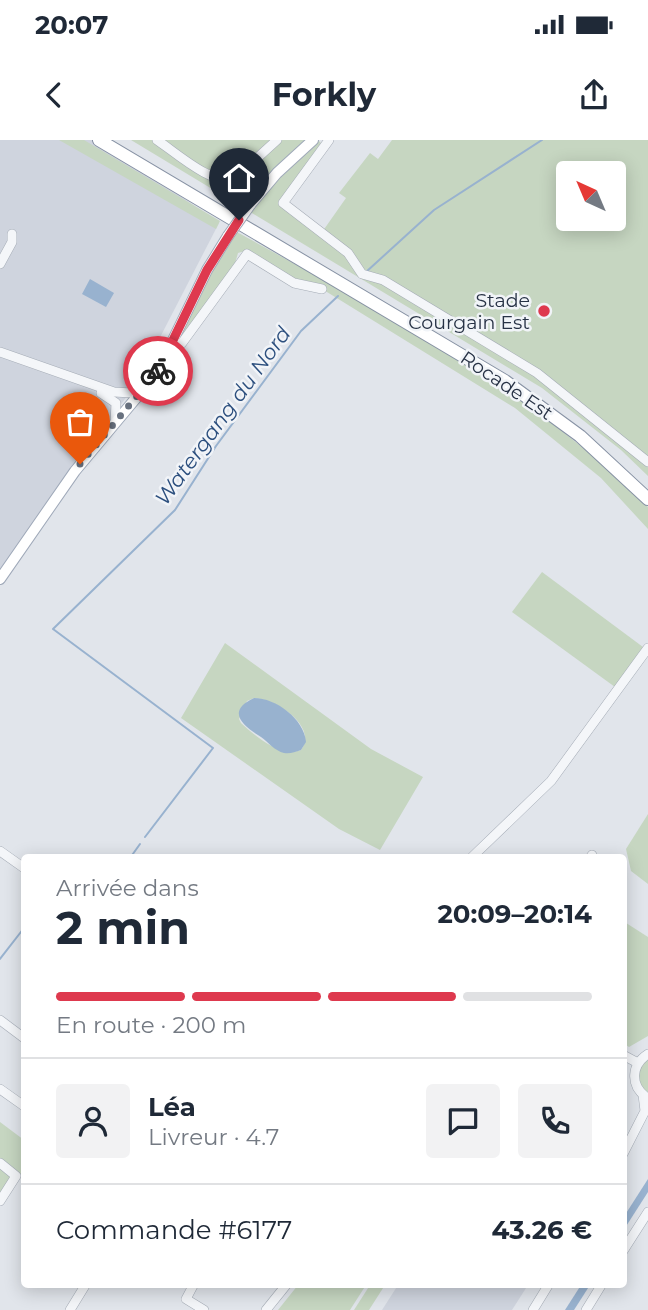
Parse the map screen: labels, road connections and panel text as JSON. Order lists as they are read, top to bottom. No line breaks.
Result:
{"streets":{"highway":["Rocade Est"]},"water":["Watergang du Nord"],"places":["Stade Courgain Est"],"north":"top left","page":{"status":"20:07","header":"Forkly","heading":["2 min","Arrivée dans","20:09–20:14"],"panel":["Léa","Livreur · 4.7","Commande #6177","43.26 €"],"bar":"En route · 200 m"}}
